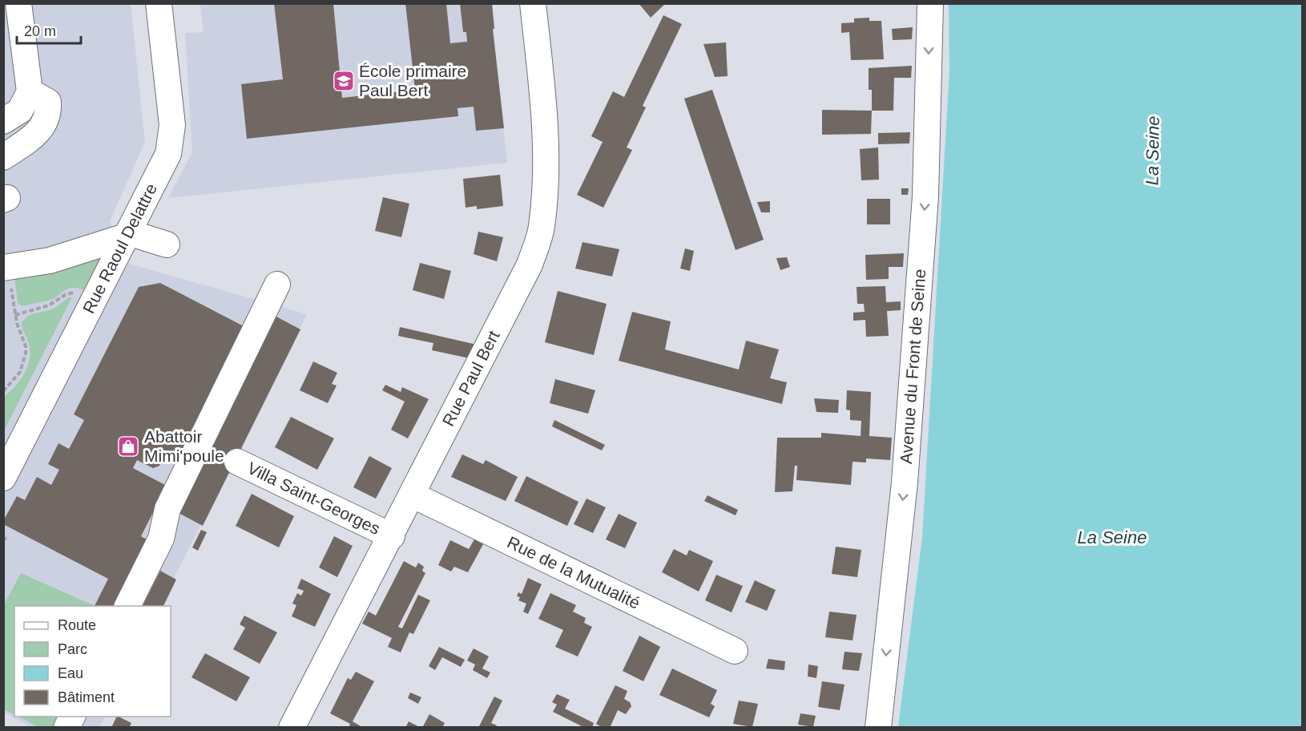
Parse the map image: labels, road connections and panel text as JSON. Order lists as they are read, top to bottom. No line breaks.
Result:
{"streets":{"street":["Rue Raoul Delattre","Avenue du Front de Seine","Rue Paul Bert","Villa Saint-Georges","Rue de la Mutualité"]},"crossings":[["Rue Paul Bert","Villa Saint-Georges"],["Rue Paul Bert","Rue de la Mutualité"]],"one_way":["Avenue du Front de Seine"],"water":["La Seine"],"places":{"school or university":["École primaire Paul Bert"],"shop":["Abattoir Mimi'poule"]},"legend":["Route","Parc","Eau","Bâtiment"],"scale_bar":"20 m"}
